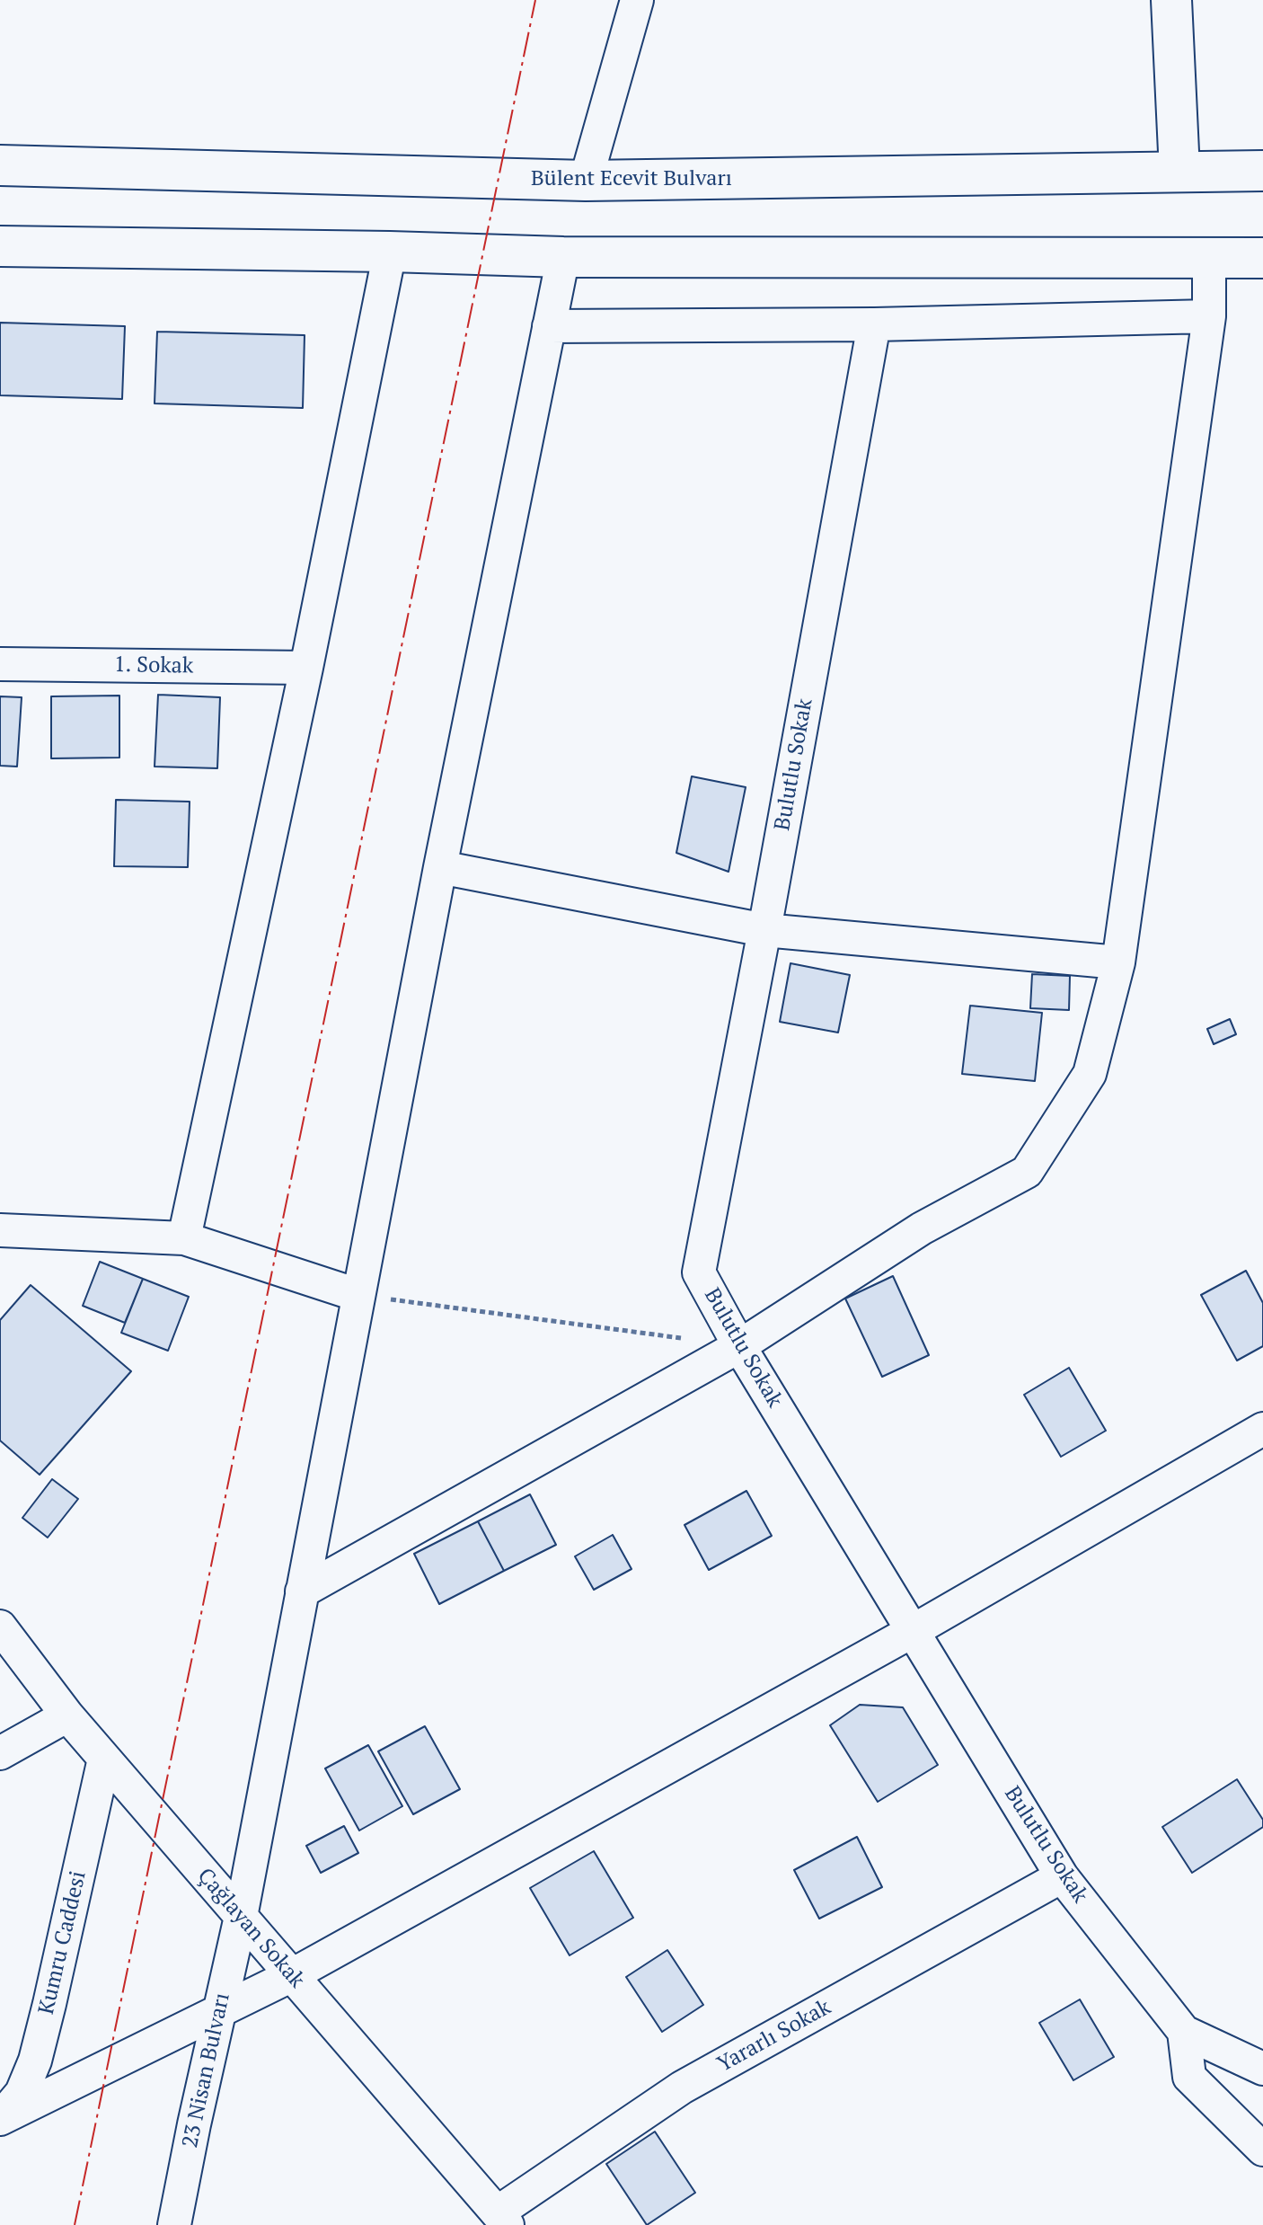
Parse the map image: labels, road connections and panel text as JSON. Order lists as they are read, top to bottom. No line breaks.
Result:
{"streets":{"main road":["Bülent Ecevit Bulvarı"],"street":["1. Sokak","Bulutlu Sokak","Çağlayan Sokak","Kumru Caddesi","Yararlı Sokak","23 Nisan Bulvarı"]},"crossings":[["Bulutlu Sokak","Yararlı Sokak"],["Çağlayan Sokak","Kumru Caddesi"],["Çağlayan Sokak","Yararlı Sokak"],["Çağlayan Sokak","23 Nisan Bulvarı"]]}
